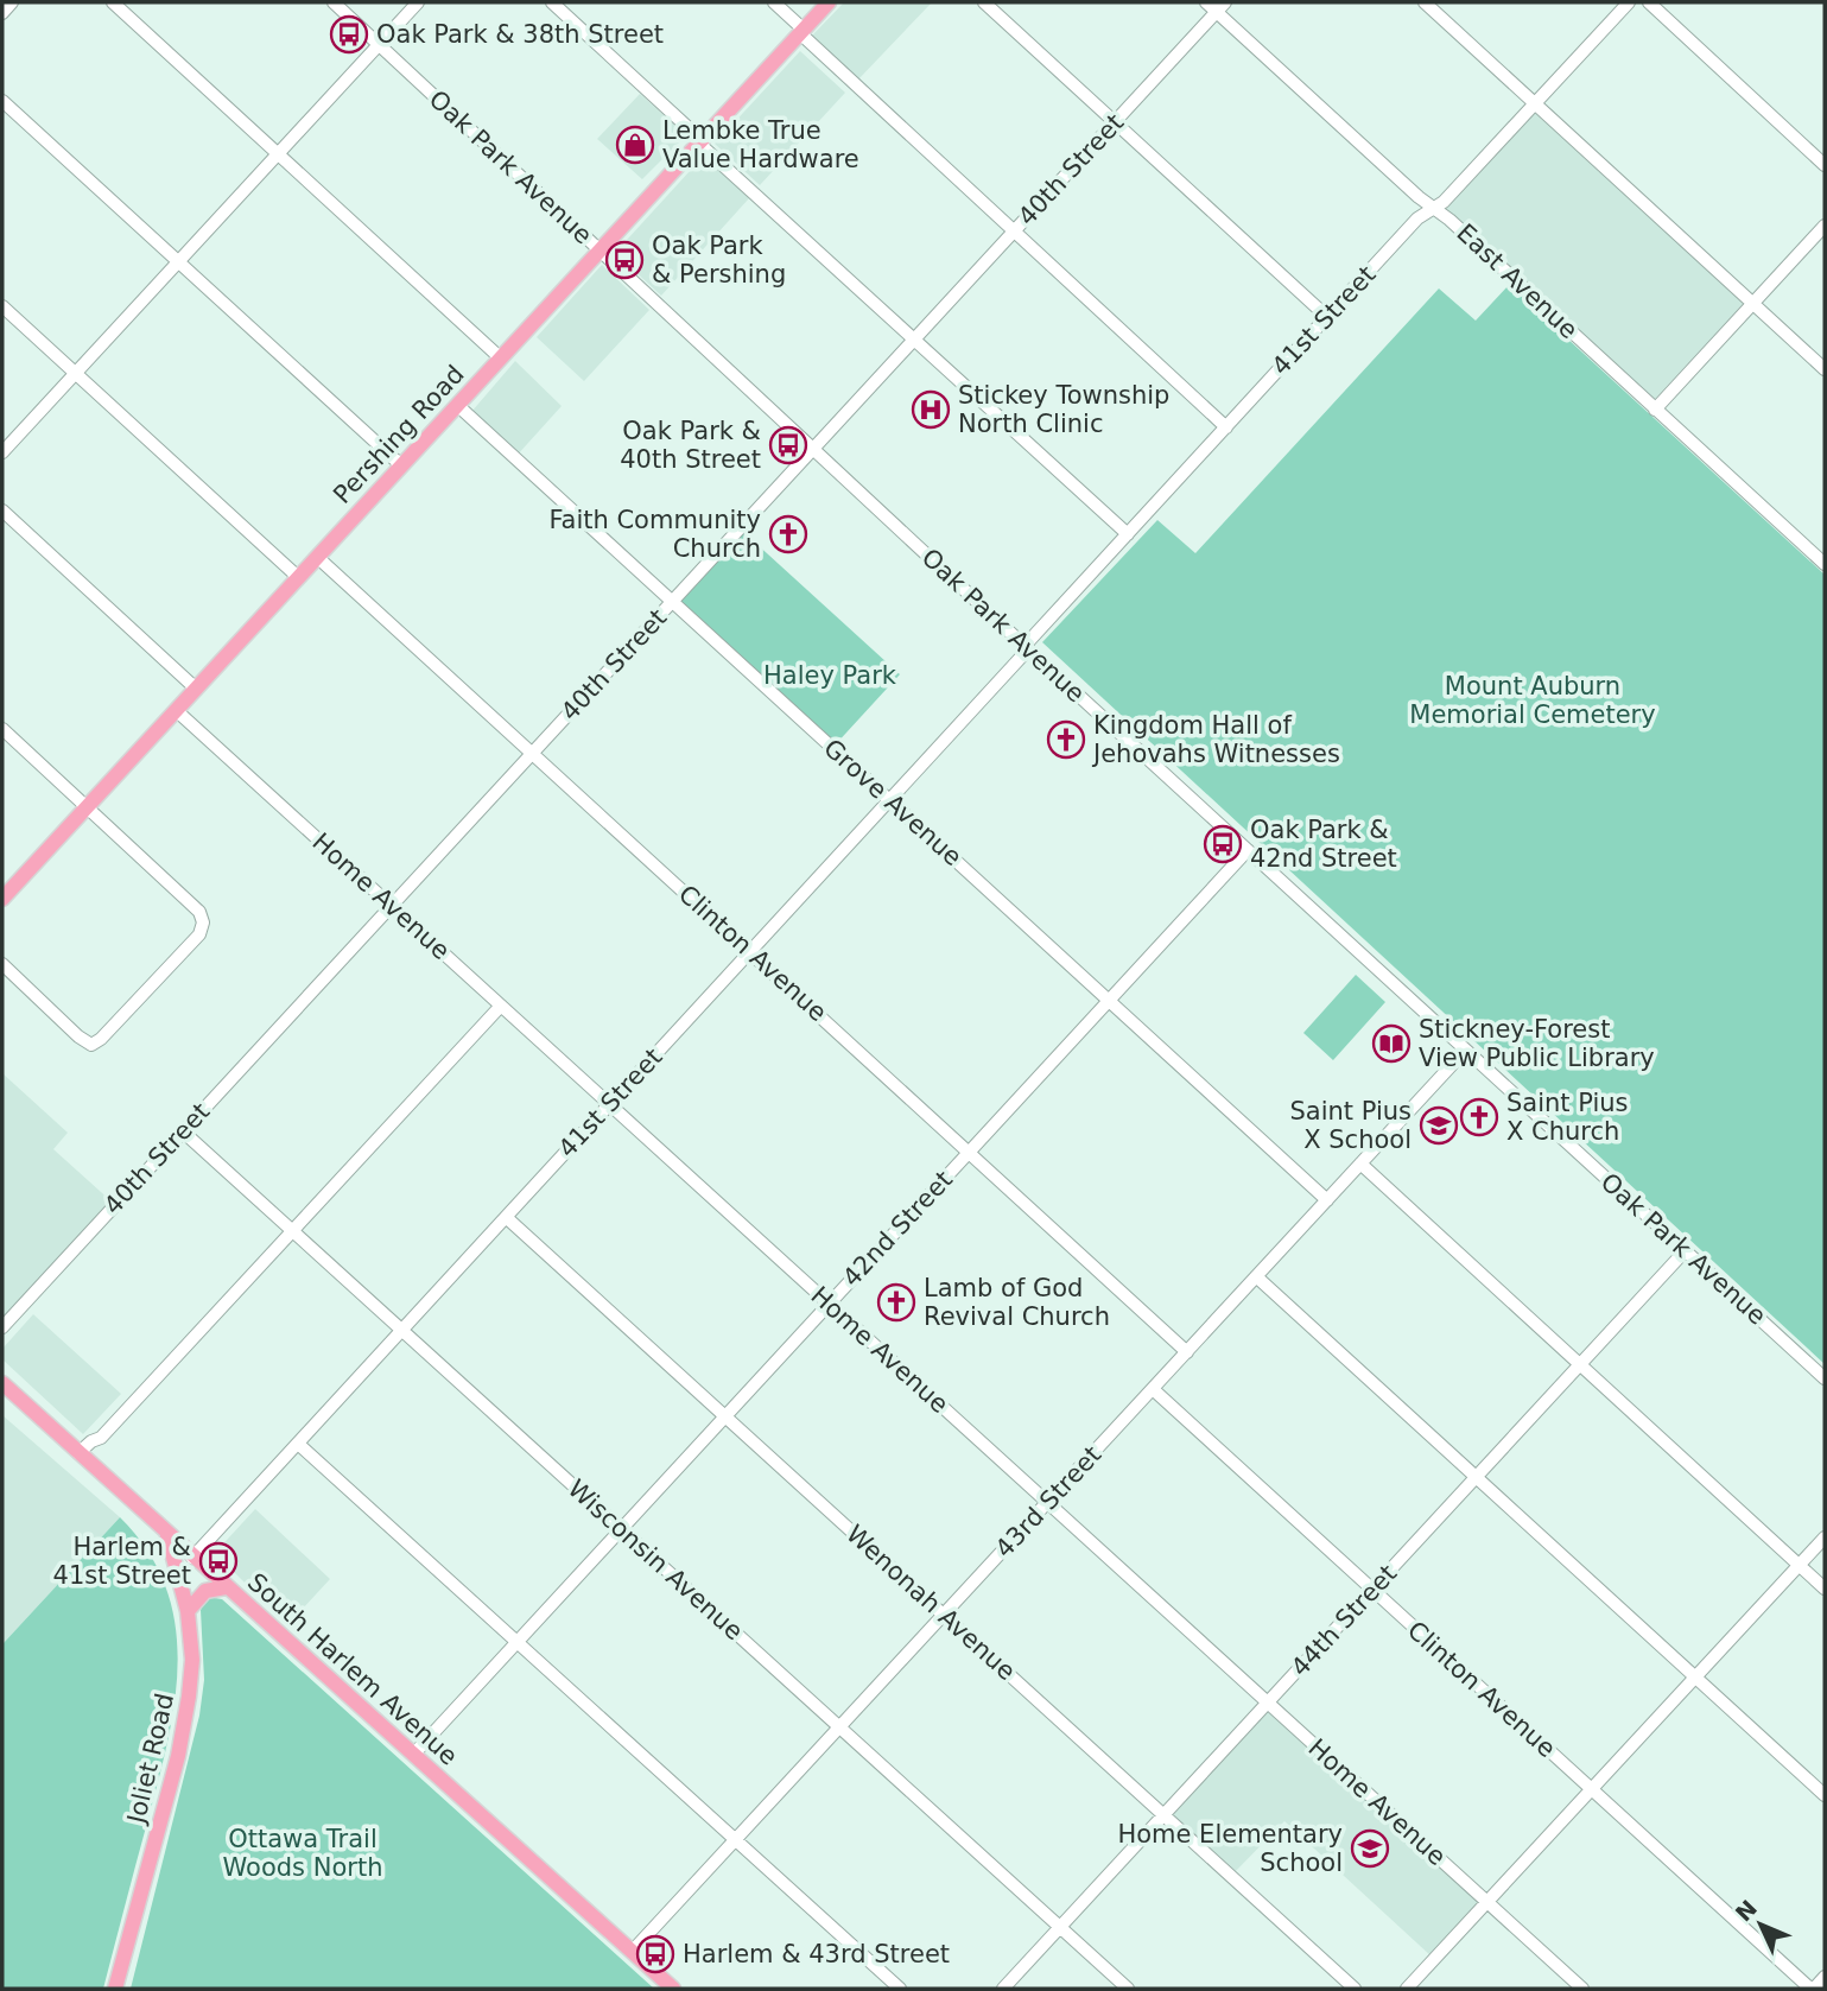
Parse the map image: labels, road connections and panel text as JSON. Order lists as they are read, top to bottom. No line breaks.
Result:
{"streets":{"main road":["Pershing Road","South Harlem Avenue","Joliet Road"],"street":["Oak Park Avenue","40th Street","East Avenue","41st Street","Grove Avenue","Home Avenue","Clinton Avenue","42nd Street","43rd Street","Wisconsin Avenue","Wenonah Avenue","44th Street"]},"crossings":[["Oak Park Avenue","40th Street"],["Oak Park Avenue","41st Street"],["Oak Park Avenue","Pershing Road"],["Oak Park Avenue","42nd Street"],["Oak Park Avenue","43rd Street"],["Oak Park Avenue","44th Street"],["40th Street","East Avenue"],["40th Street","Grove Avenue"],["40th Street","Home Avenue"],["40th Street","Clinton Avenue"],["40th Street","Wisconsin Avenue"],["East Avenue","41st Street"],["41st Street","Grove Avenue"],["41st Street","Home Avenue"],["41st Street","Clinton Avenue"],["41st Street","Wisconsin Avenue"],["41st Street","Wenonah Avenue"],["41st Street","South Harlem Avenue"],["Pershing Road","Grove Avenue"],["Pershing Road","Home Avenue"],["Pershing Road","Clinton Avenue"],["Grove Avenue","42nd Street"],["Grove Avenue","43rd Street"],["Home Avenue","42nd Street"],["Home Avenue","43rd Street"],["Home Avenue","44th Street"],["Clinton Avenue","42nd Street"],["Clinton Avenue","43rd Street"],["Clinton Avenue","44th Street"],["42nd Street","Wisconsin Avenue"],["42nd Street","Wenonah Avenue"],["42nd Street","South Harlem Avenue"],["43rd Street","Wisconsin Avenue"],["43rd Street","Wenonah Avenue"],["43rd Street","South Harlem Avenue"],["Wisconsin Avenue","44th Street"],["Wenonah Avenue","44th Street"],["South Harlem Avenue","Joliet Road"]],"parks":["Haley Park","Mount Auburn Memorial Cemetery","Ottawa Trail Woods North"],"places":{"bus stop":["Oak Park & 38th Street","Oak Park & Pershing","Oak Park & 40th Street","Oak Park & 42nd Street","Harlem & 41st Street","Harlem & 43rd Street"],"shop":["Lembke True Value Hardware"],"hospital":["Stickey Township North Clinic"],"church":["Faith Community Church","Kingdom Hall of Jehovahs Witnesses","Saint Pius X Church","Lamb of God Revival Church"],"library":["Stickney-Forest View Public Library"],"school or university":["Saint Pius X School","Home Elementary School"]},"north":"top left"}
